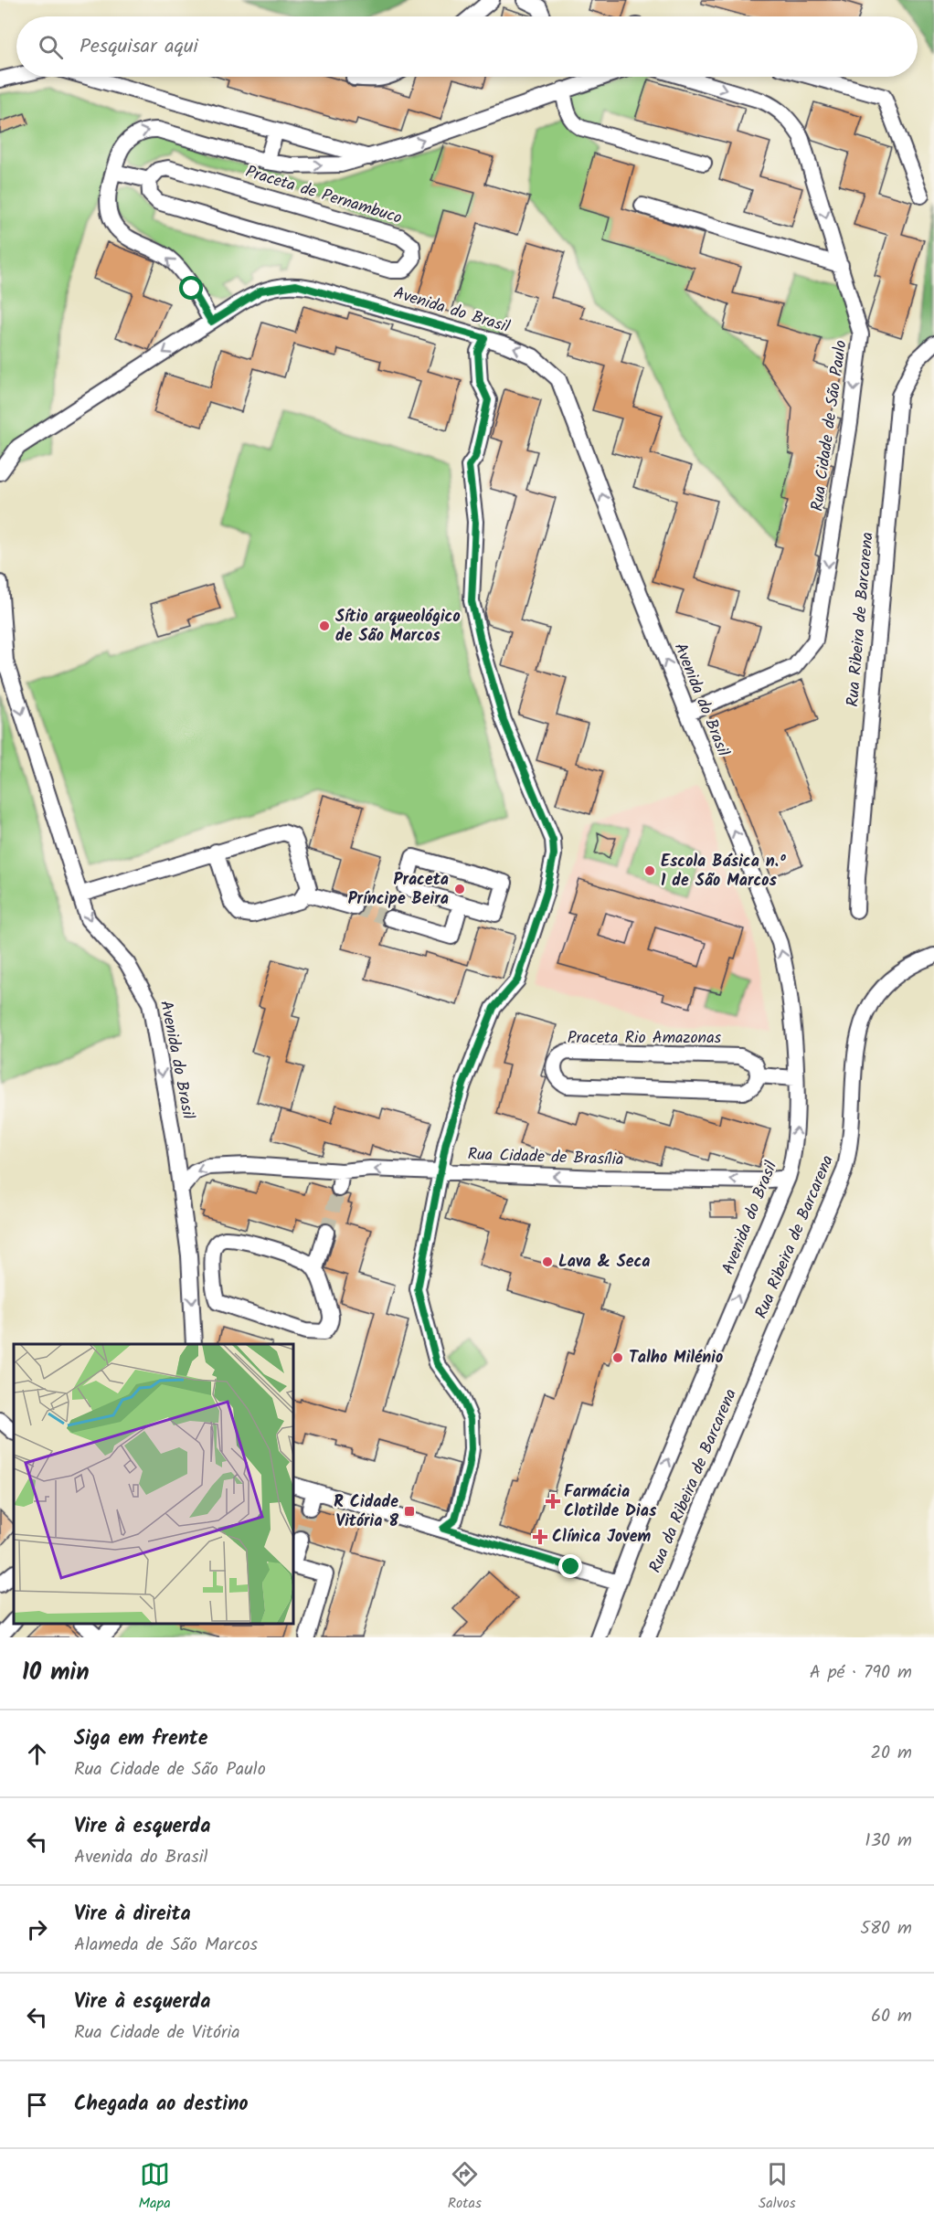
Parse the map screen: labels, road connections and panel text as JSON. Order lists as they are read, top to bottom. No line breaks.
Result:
{"streets":{"street":["Praceta de Pernambuco","Avenida do Brasil","Rua Cidade de São Paulo","Rua Ribeira de Barcarena","Praceta Rio Amazonas","Rua Cidade de Brasília","Rua da Ribeira de Barcarena"]},"crossings":[["Avenida do Brasil","Rua Cidade de São Paulo"],["Avenida do Brasil","Rua Cidade de Brasília"],["Rua Ribeira de Barcarena","Rua da Ribeira de Barcarena"]],"one_way":["Rua Cidade de São Paulo","Rua Cidade de Brasília"],"places":{"other":["Sítio arqueológico de São Marcos","Escola Básica n.º 1 de São Marcos","Praceta Príncipe Beira","Lava & Seca","Talho Milénio"],"health":["Farmácia Clotilde Dias","Clínica Jovem"],"transit":["R Cidade Vitória 8"]},"page":{"search":"Pesquisar aqui","heading":["10 min","A pé · 790 m"],"list":[["Siga em frente","Rua Cidade de São Paulo","20 m"],["Vire à esquerda","Avenida do Brasil","130 m"],["Vire à direita","Alameda de São Marcos","580 m"],["Vire à esquerda","Rua Cidade de Vitória","60 m"],"Chegada ao destino"],"nav":["Mapa","Rotas","Salvos"]}}
